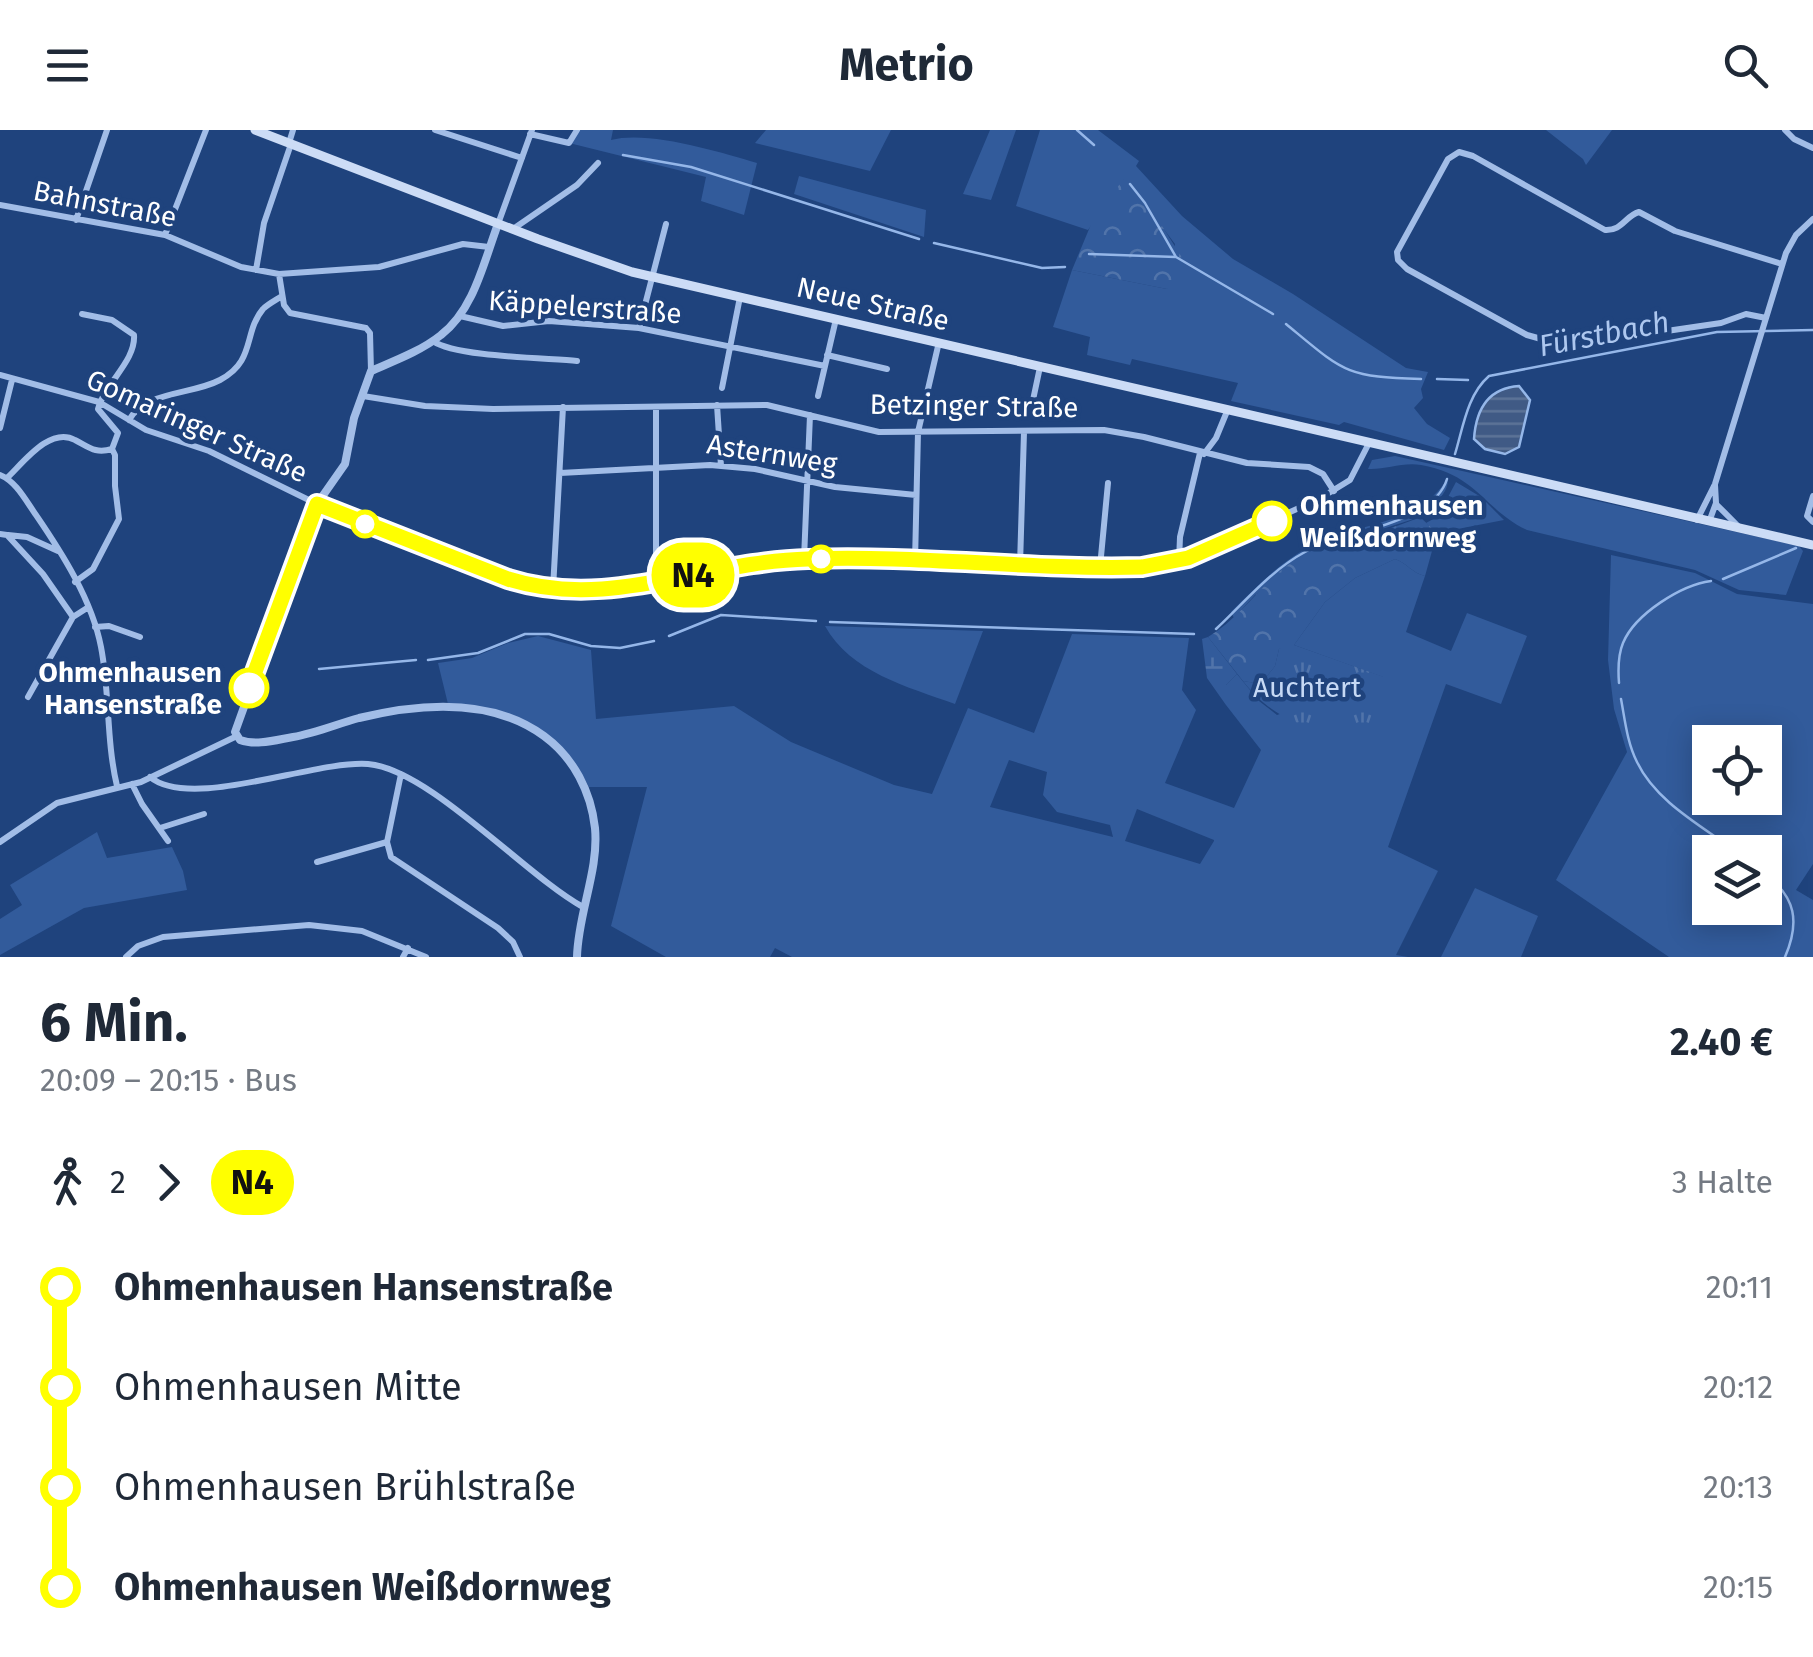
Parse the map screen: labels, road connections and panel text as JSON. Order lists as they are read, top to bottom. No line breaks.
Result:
{"streets":{"main road":["Neue Straße"],"street":["Bahnstraße","Käppelerstraße","Betzinger Straße","Gomaringer Straße","Asternweg"]},"crossings":[["Betzinger Straße","Gomaringer Straße"]],"water":["Fürstbach"],"parks":["Auchtert"],"places":["Ohmenhausen Weißdornweg","Ohmenhausen Hansenstraße"],"lines":["bus line N4"],"page":{"header":"Metrio","on_map":"N4","heading":["6 Min.","20:09 – 20:15 · Bus","2.40 €"],"legs":["2","N4","3 Halte"],"list":[{"name":"Ohmenhausen Hansenstraße","value":"20:11"},{"name":"Ohmenhausen Mitte","value":"20:12"},{"name":"Ohmenhausen Brühlstraße","value":"20:13"},{"name":"Ohmenhausen Weißdornweg","value":"20:15"}]}}
